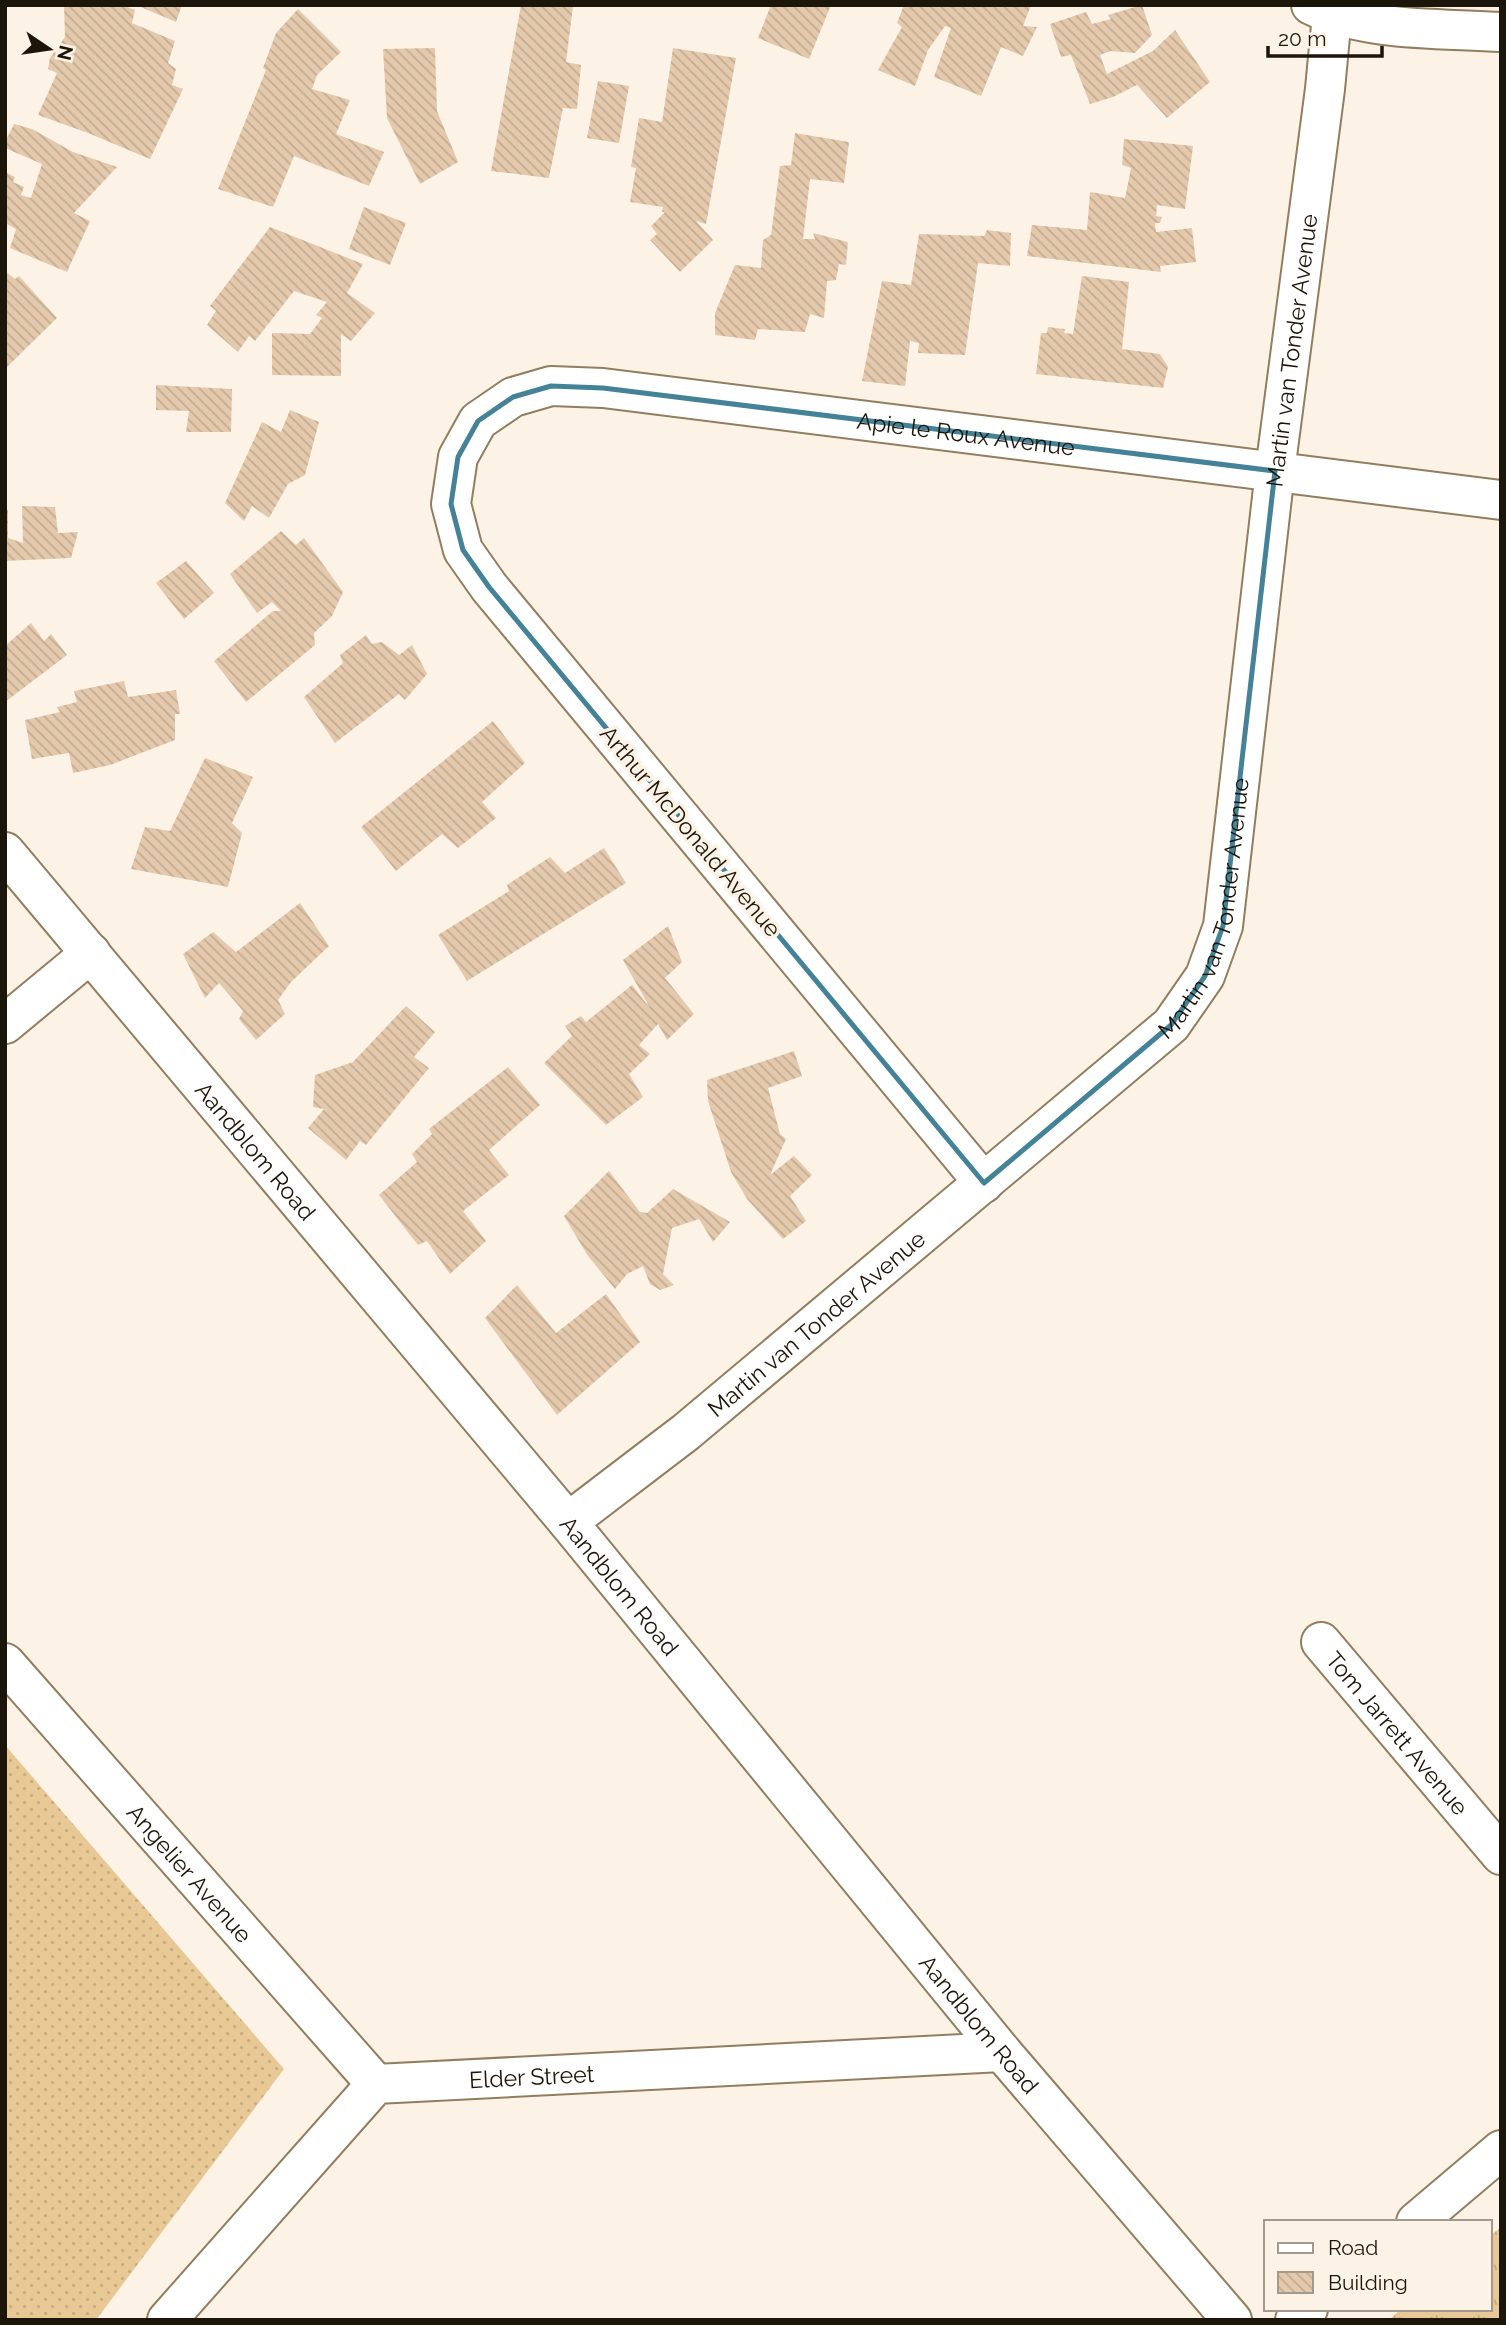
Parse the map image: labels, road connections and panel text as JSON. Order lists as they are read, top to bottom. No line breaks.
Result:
{"streets":{"street":["Martin van Tonder Avenue","Apie le Roux Avenue","Arthur McDonald Avenue","Aandblom Road","Tom Jarrett Avenue","Angelier Avenue","Elder Street"]},"crossings":[["Martin van Tonder Avenue","Apie le Roux Avenue"],["Martin van Tonder Avenue","Arthur McDonald Avenue"],["Martin van Tonder Avenue","Aandblom Road"],["Apie le Roux Avenue","Arthur McDonald Avenue"],["Aandblom Road","Elder Street"],["Angelier Avenue","Elder Street"]],"legend":["Road","Building"],"scale_bar":"20 m","north":"right"}
